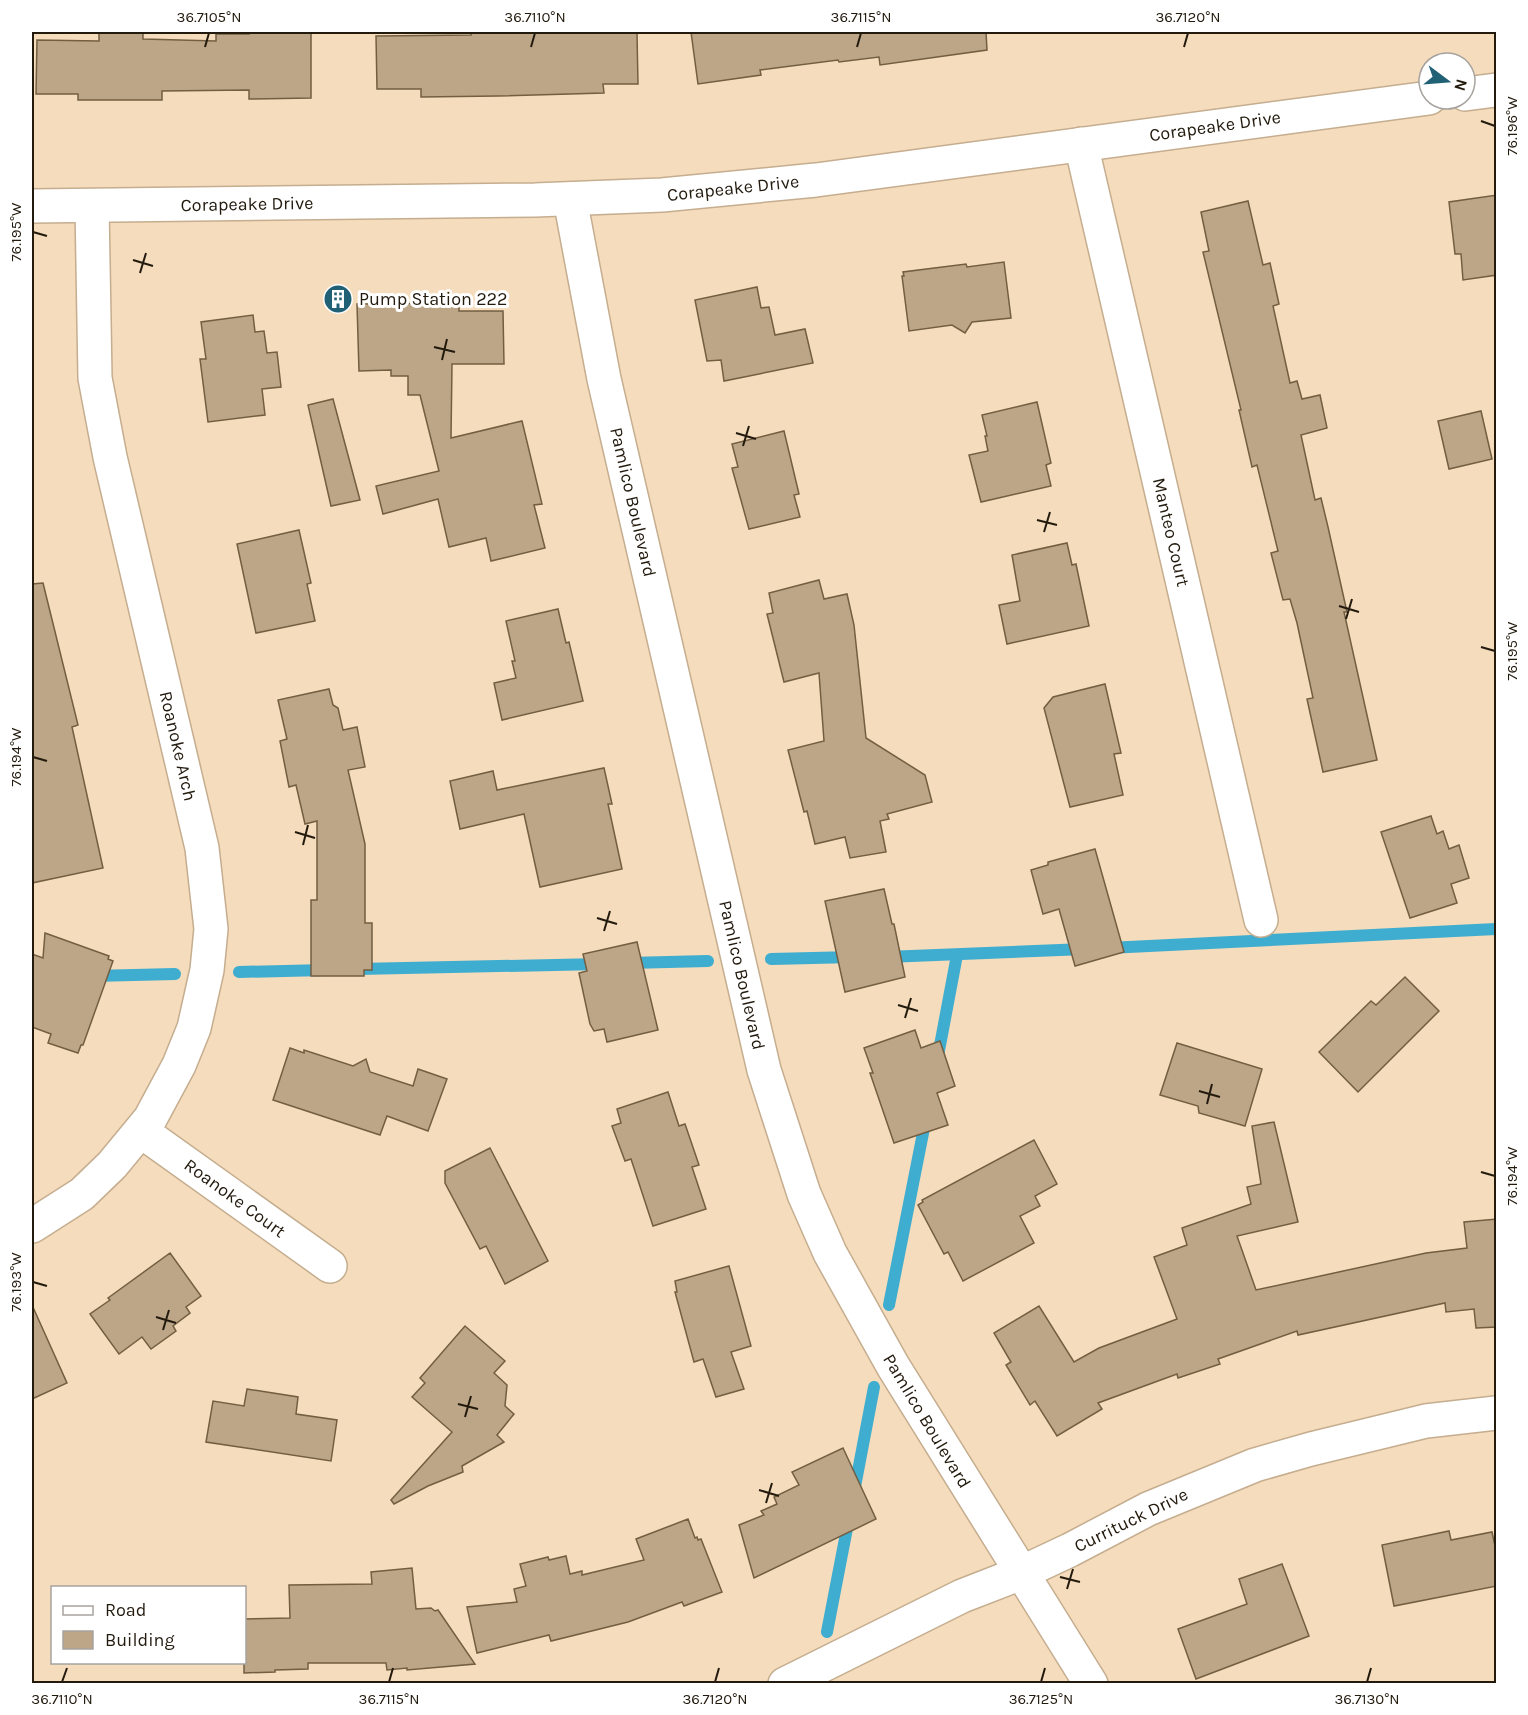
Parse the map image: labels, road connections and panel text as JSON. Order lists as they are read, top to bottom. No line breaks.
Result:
{"streets":{"street":["Corapeake Drive","Pamlico Boulevard","Manteo Court","Roanoke Arch","Roanoke Court","Currituck Drive"]},"crossings":[["Corapeake Drive","Pamlico Boulevard"],["Corapeake Drive","Manteo Court"],["Corapeake Drive","Roanoke Arch"],["Pamlico Boulevard","Currituck Drive"],["Roanoke Arch","Roanoke Court"]],"places":{"building":["Pump Station 222"]},"legend":["Road","Building"],"north":"right","coordinates":["36.7105°N","36.7110°N","36.7115°N","36.7120°N","76.196°W","76.195°W","76.194°W","76.193°W","36.7125°N","36.7130°N"]}
